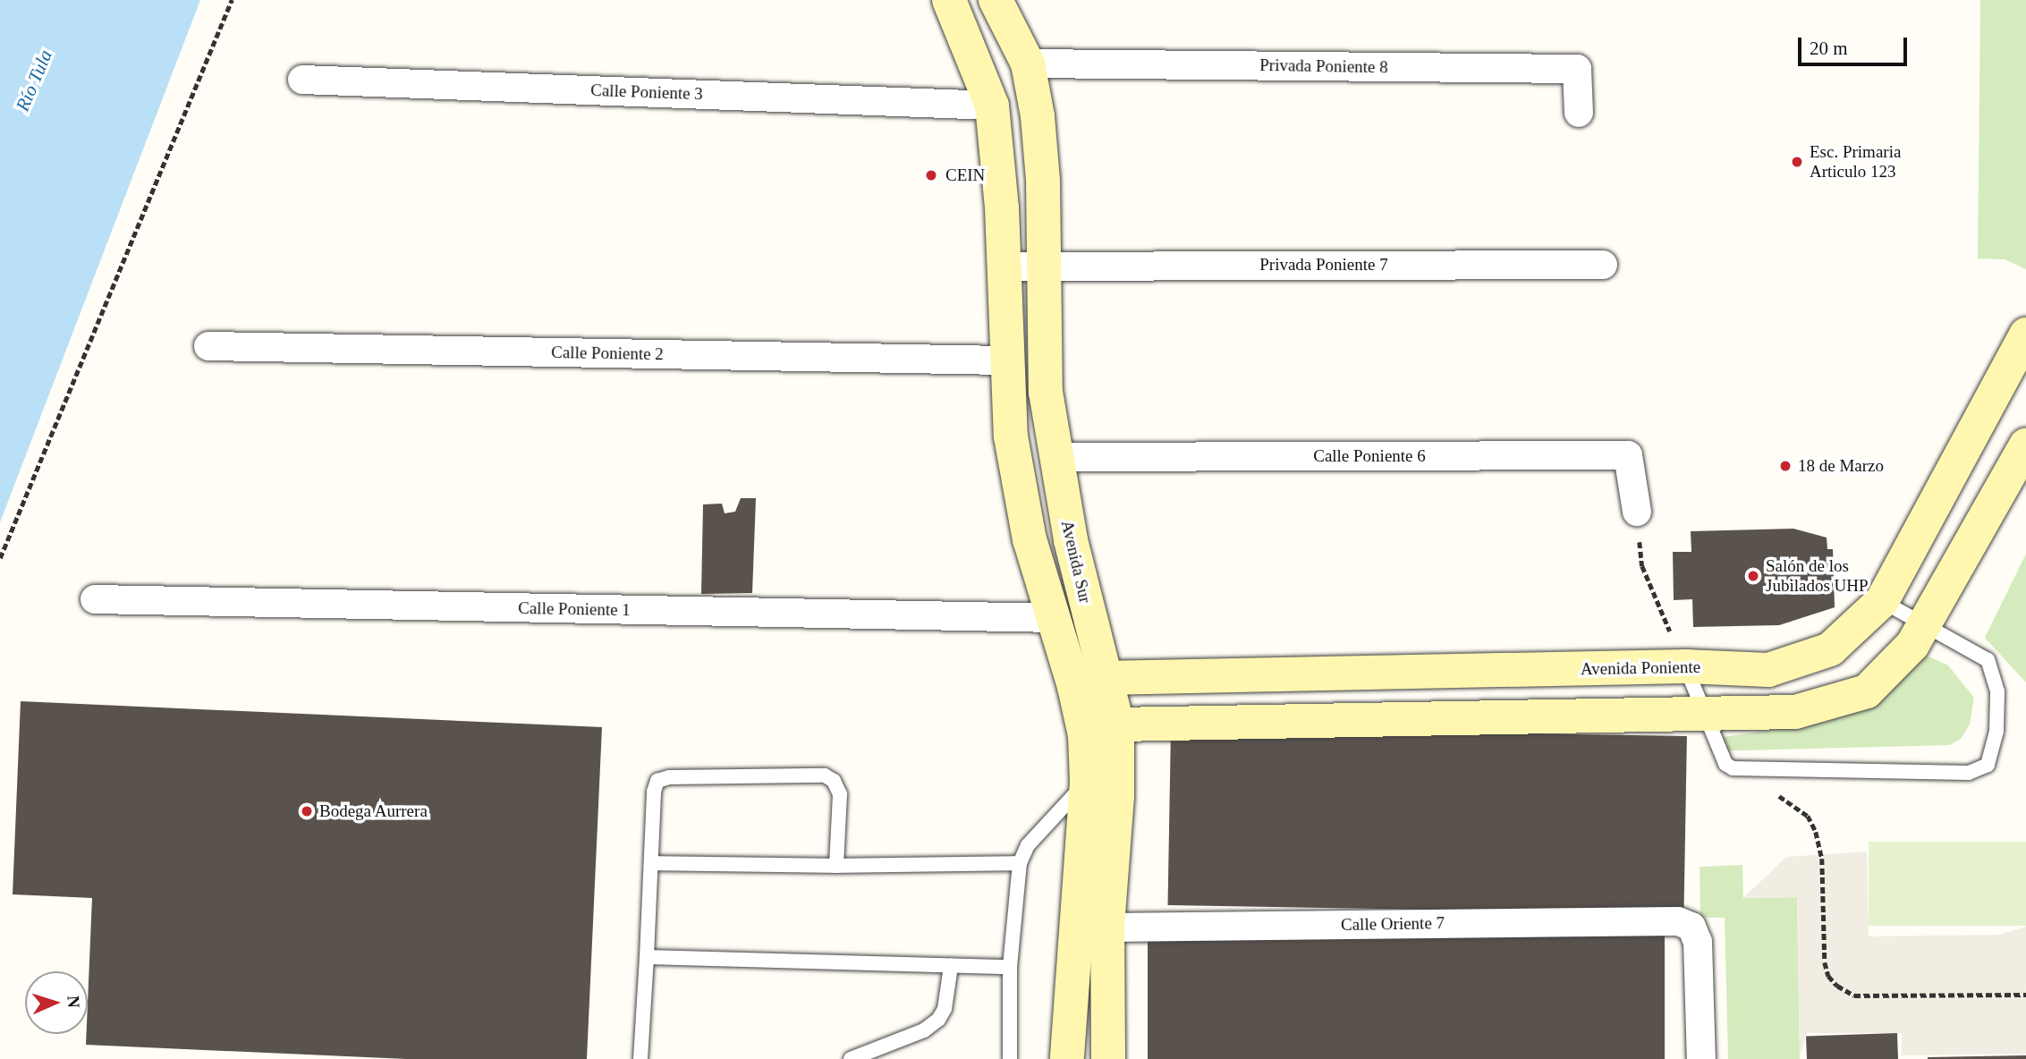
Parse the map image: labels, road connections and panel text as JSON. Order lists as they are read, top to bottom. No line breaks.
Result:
{"streets":{"main road":["Avenida Sur","Avenida Poniente"],"street":["Privada Poniente 8","Calle Poniente 3","Privada Poniente 7","Calle Poniente 2","Calle Poniente 6","Calle Poniente 1","Calle Oriente 7"]},"crossings":[["Privada Poniente 8","Avenida Sur"],["Calle Poniente 3","Avenida Sur"],["Privada Poniente 7","Avenida Sur"],["Calle Poniente 2","Avenida Sur"],["Calle Poniente 6","Avenida Sur"],["Avenida Sur","Calle Poniente 1"],["Avenida Sur","Avenida Poniente"],["Avenida Sur","Calle Oriente 7"]],"water":["Río Tula"],"places":["Esc. Primaria Articulo 123","CEIN","18 de Marzo","Salón de los Jubilados UHP","Bodega Aurrera"],"scale_bar":"20 m","north":"right"}
